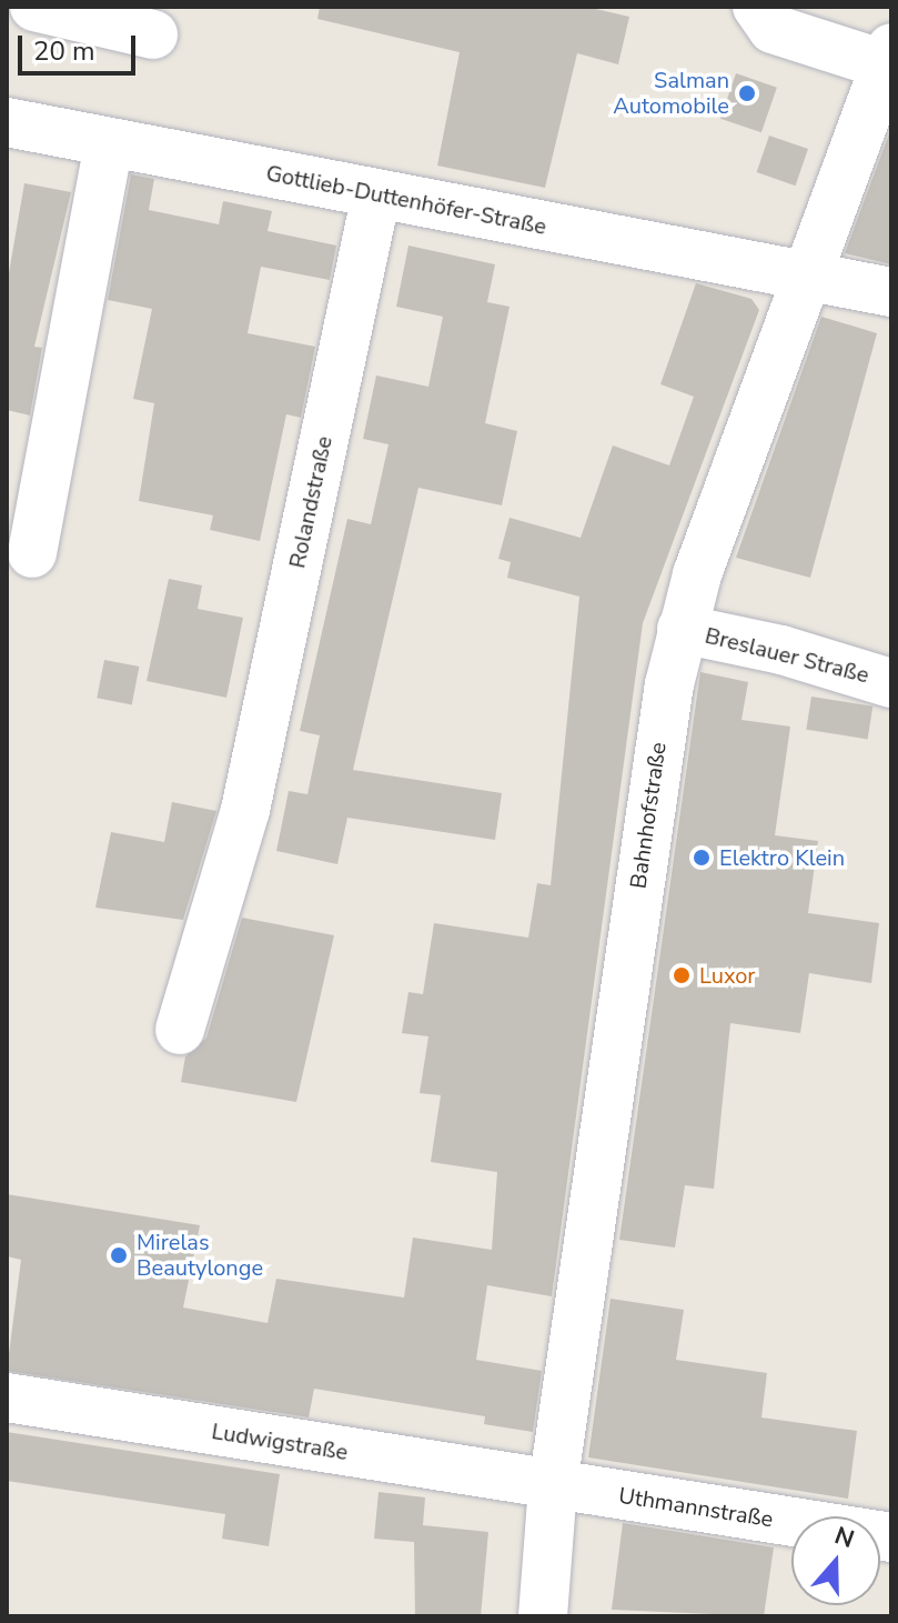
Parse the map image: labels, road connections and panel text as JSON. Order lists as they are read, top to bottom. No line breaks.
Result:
{"streets":{"street":["Gottlieb-Duttenhöfer-Straße","Rolandstraße","Breslauer Straße","Bahnhofstraße","Ludwigstraße","Uthmannstraße"]},"crossings":[["Gottlieb-Duttenhöfer-Straße","Rolandstraße"],["Gottlieb-Duttenhöfer-Straße","Bahnhofstraße"],["Breslauer Straße","Bahnhofstraße"],["Bahnhofstraße","Ludwigstraße"],["Bahnhofstraße","Uthmannstraße"],["Ludwigstraße","Uthmannstraße"]],"places":["Salman Automobile","Elektro Klein","Luxor","Mirelas Beautylonge"],"scale_bar":"20 m","north":"top"}
